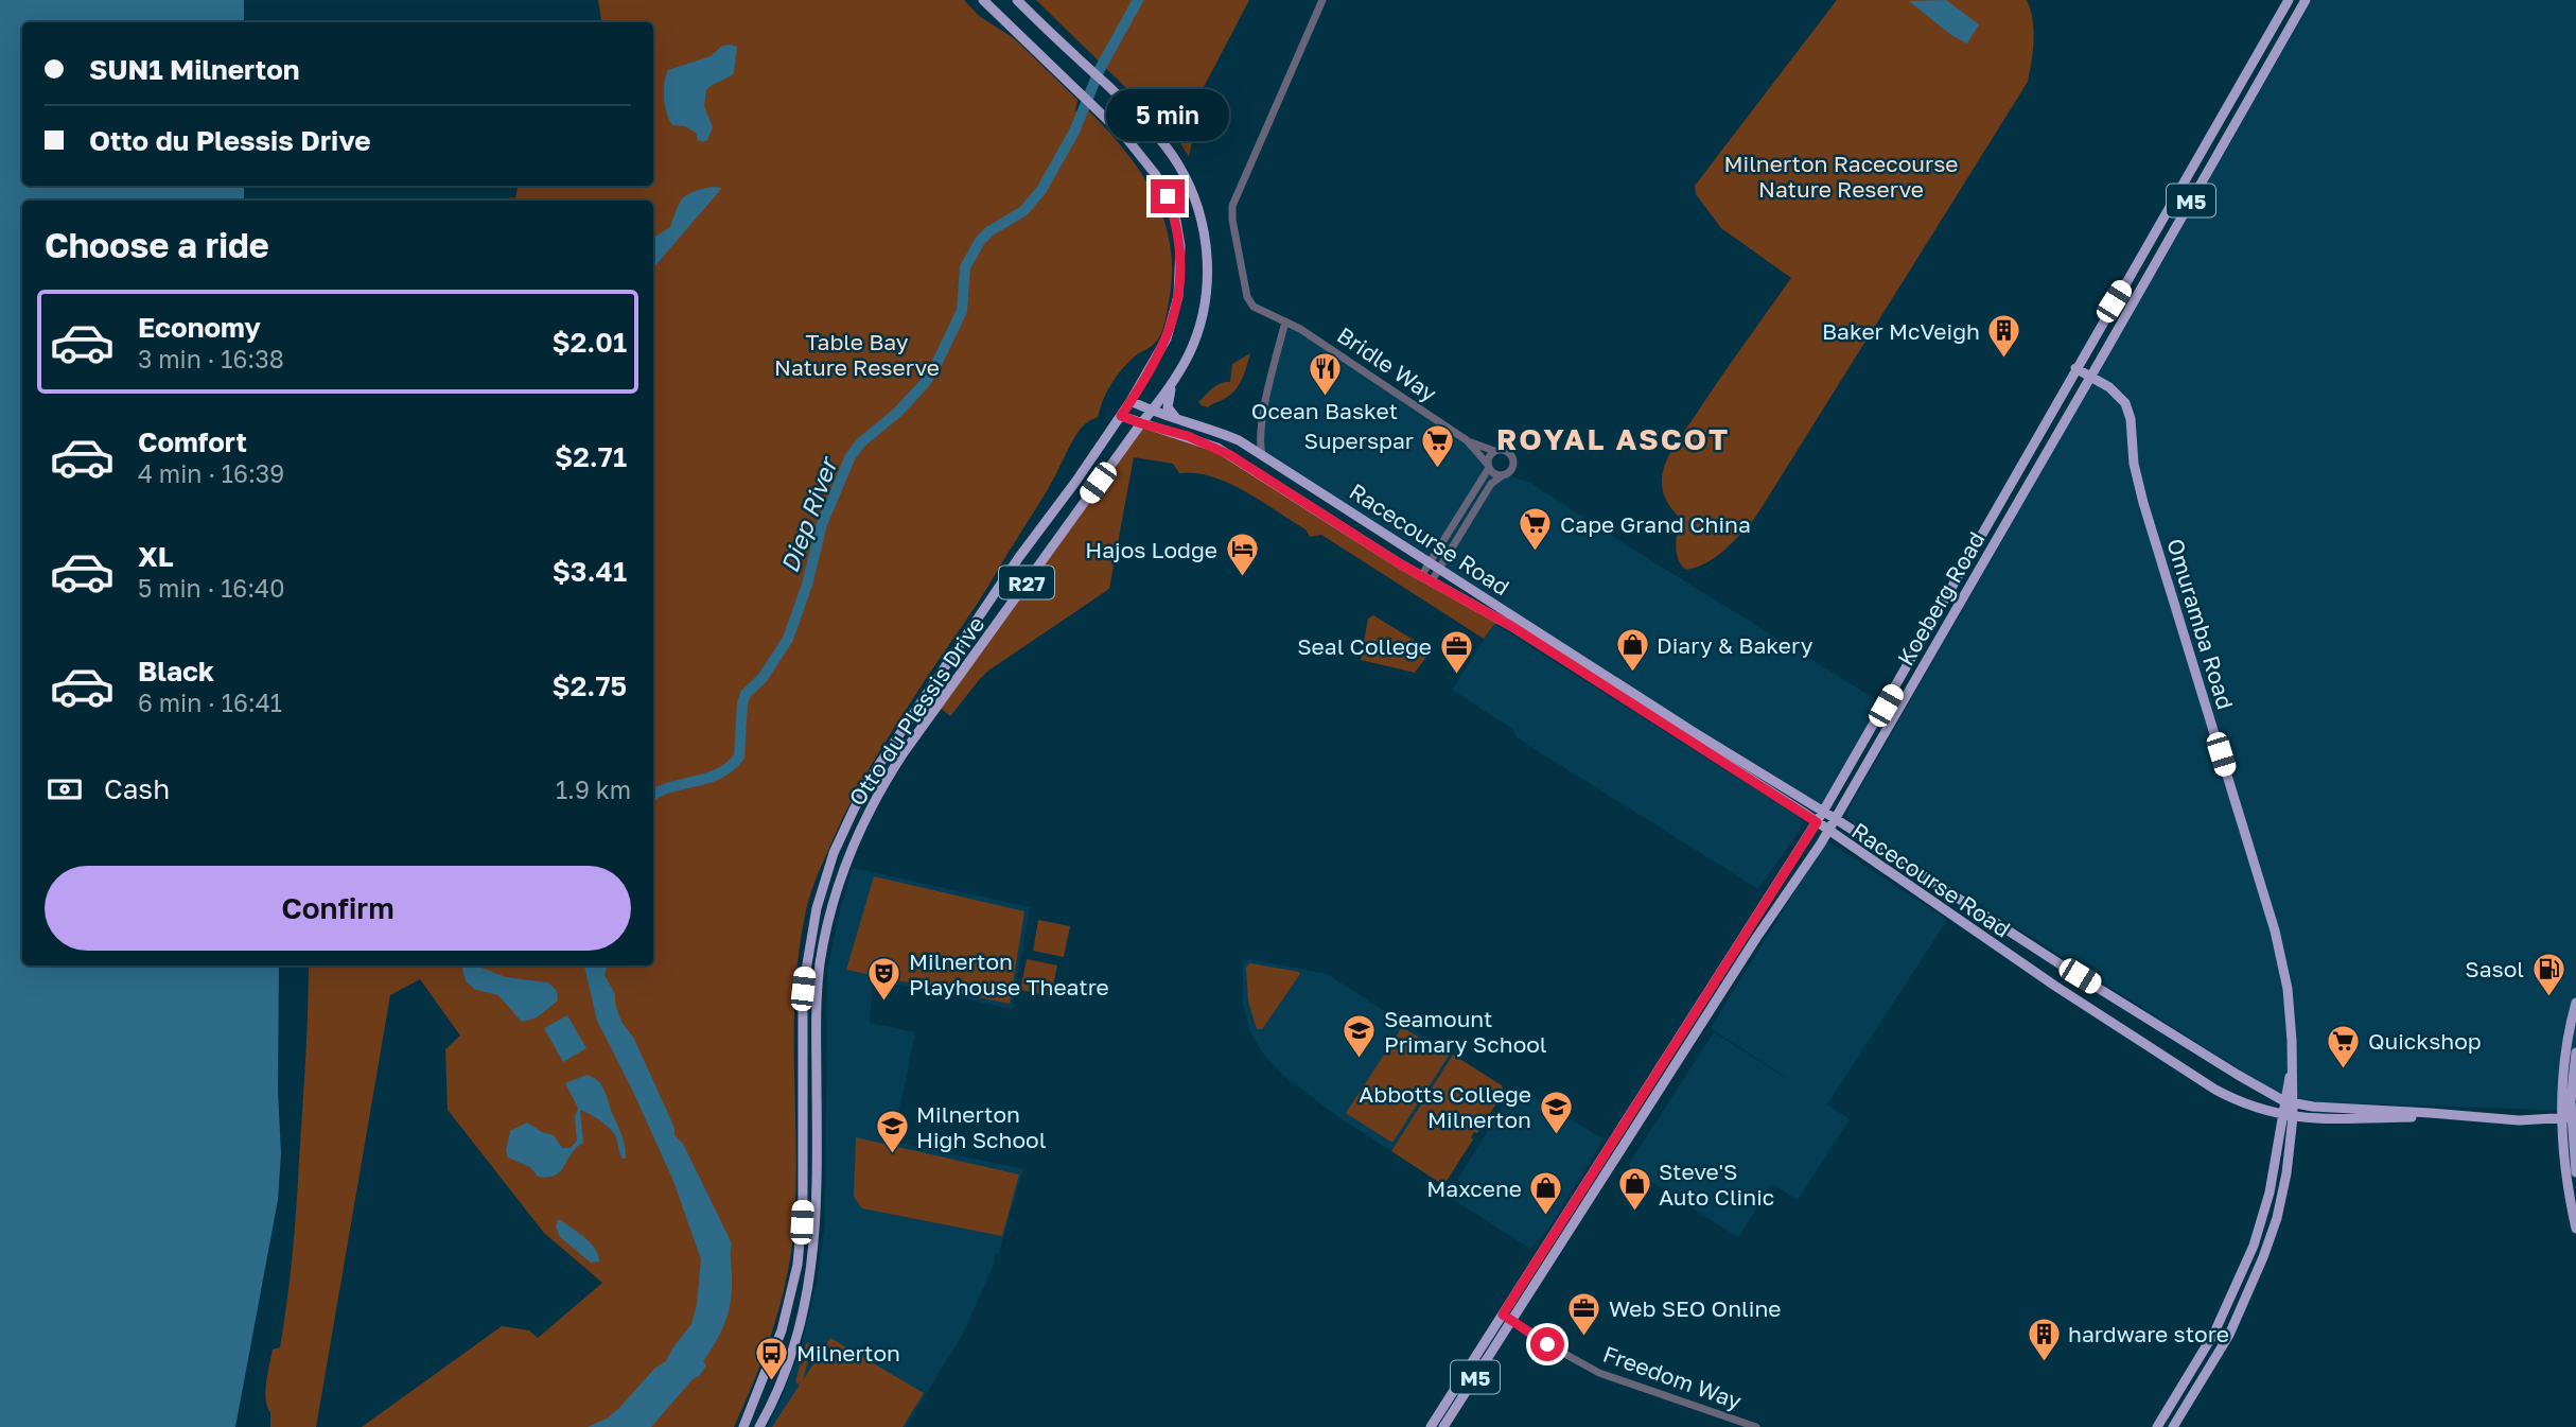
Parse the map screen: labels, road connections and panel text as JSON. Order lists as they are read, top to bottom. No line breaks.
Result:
{"streets":{"main road":["M5","Racecourse Road","R27","Koeberg Road","Omuramba Road","Otto du Plessis Drive"],"street":["Bridle Way","Freedom Way"]},"crossings":[["Racecourse Road","Koeberg Road"],["Racecourse Road","Omuramba Road"],["Racecourse Road","Otto du Plessis Drive"],["Koeberg Road","Omuramba Road"],["Koeberg Road","Freedom Way"]],"districts":["ROYAL ASCOT"],"water":["Diep River"],"parks":["Milnerton Racecourse Nature Reserve","Table Bay Nature Reserve"],"places":{"building":["Baker McVeigh","hardware store"],"restaurant":["Ocean Basket"],"supermarket":["Superspar","Cape Grand China","Quickshop"],"hotel":["Hajos Lodge"],"shop":["Diary & Bakery","Steve'S Auto Clinic","Maxcene"],"office":["Seal College","Web SEO Online"],"fuel station":["Sasol"],"theatre":["Milnerton Playhouse Theatre"],"school or university":["Seamount Primary School","Abbotts College Milnerton","Milnerton High School"],"bus stop":["Milnerton"]},"page":{"banner":["SUN1 Milnerton","Otto du Plessis Drive"],"bubble":"5 min","heading":"Choose a ride","list":[{"name":"Economy","note":"3 min · 16:38","value":"$2.01"},{"name":"Comfort","note":"4 min · 16:39","value":"$2.71"},{"name":"XL","note":"5 min · 16:40","value":"$3.41"},{"name":"Black","note":"6 min · 16:41","value":"$2.75"}],"pay":["Cash","1.9 km"],"buttons":"Confirm"}}
